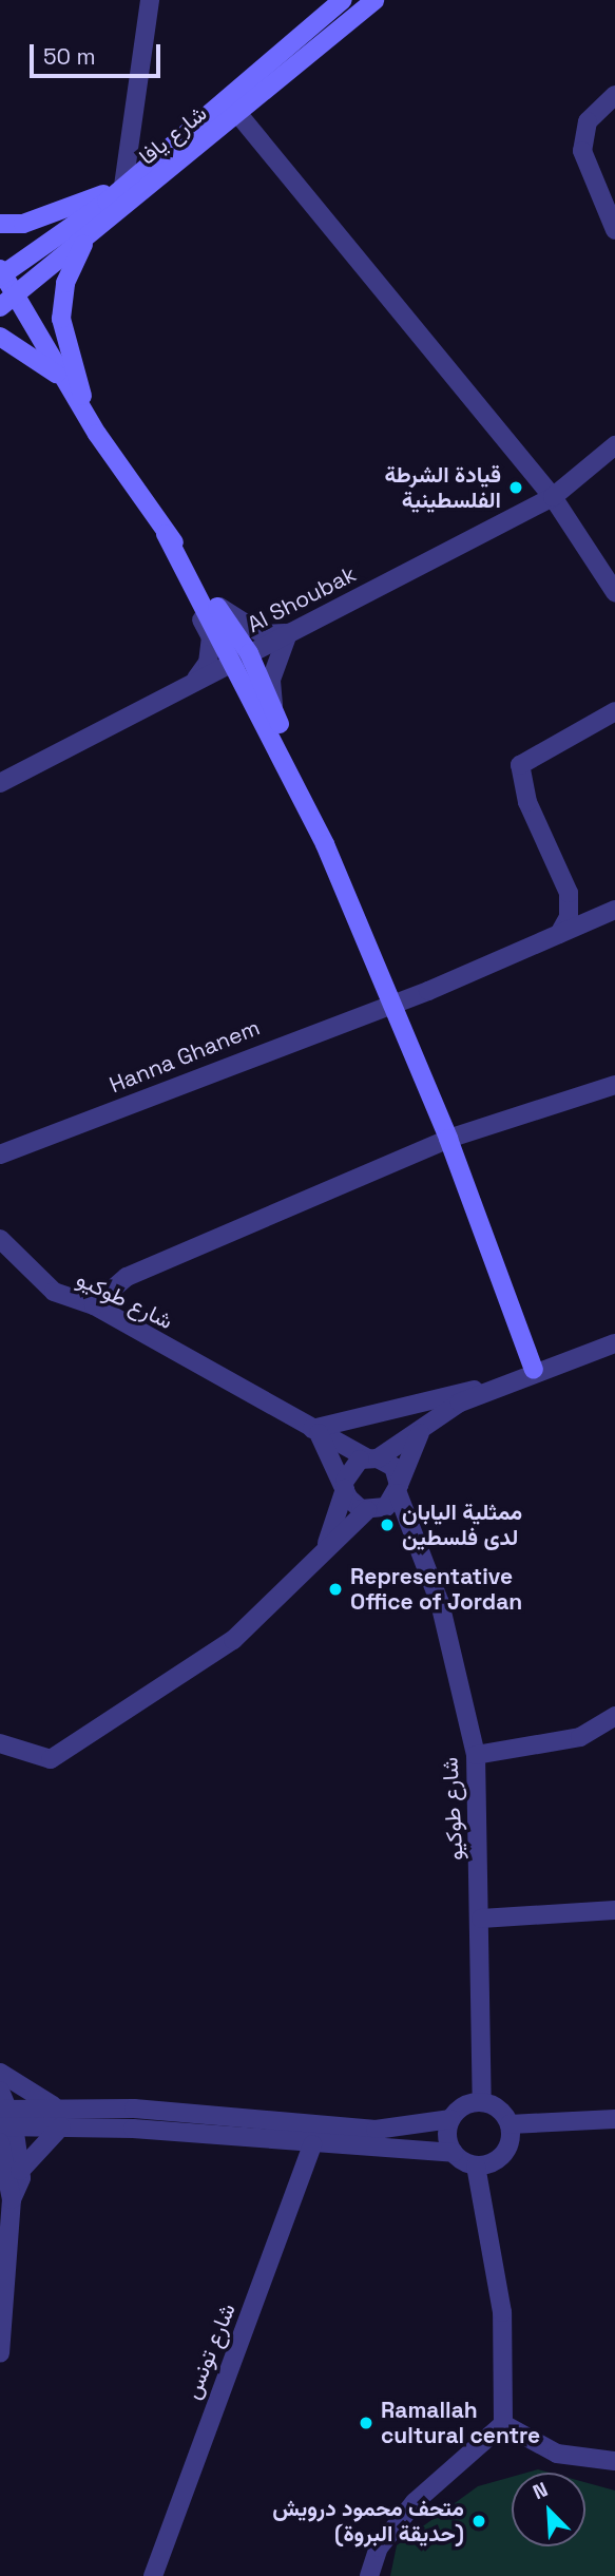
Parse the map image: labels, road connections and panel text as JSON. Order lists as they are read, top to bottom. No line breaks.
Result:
{"streets":{"street":["شارع يافا","Al Shoubak","Hanna Ghanem","شارع طوكيو","شارع تونس"]},"places":["قيادة الشرطة الفلسطينية","ممثلية اليابان لدى فلسطين","Representative Office of Jordan","Ramallah cultural centre","متحف محمود درويش (حديقة البروة)"],"scale_bar":"50 m","north":"top left"}
